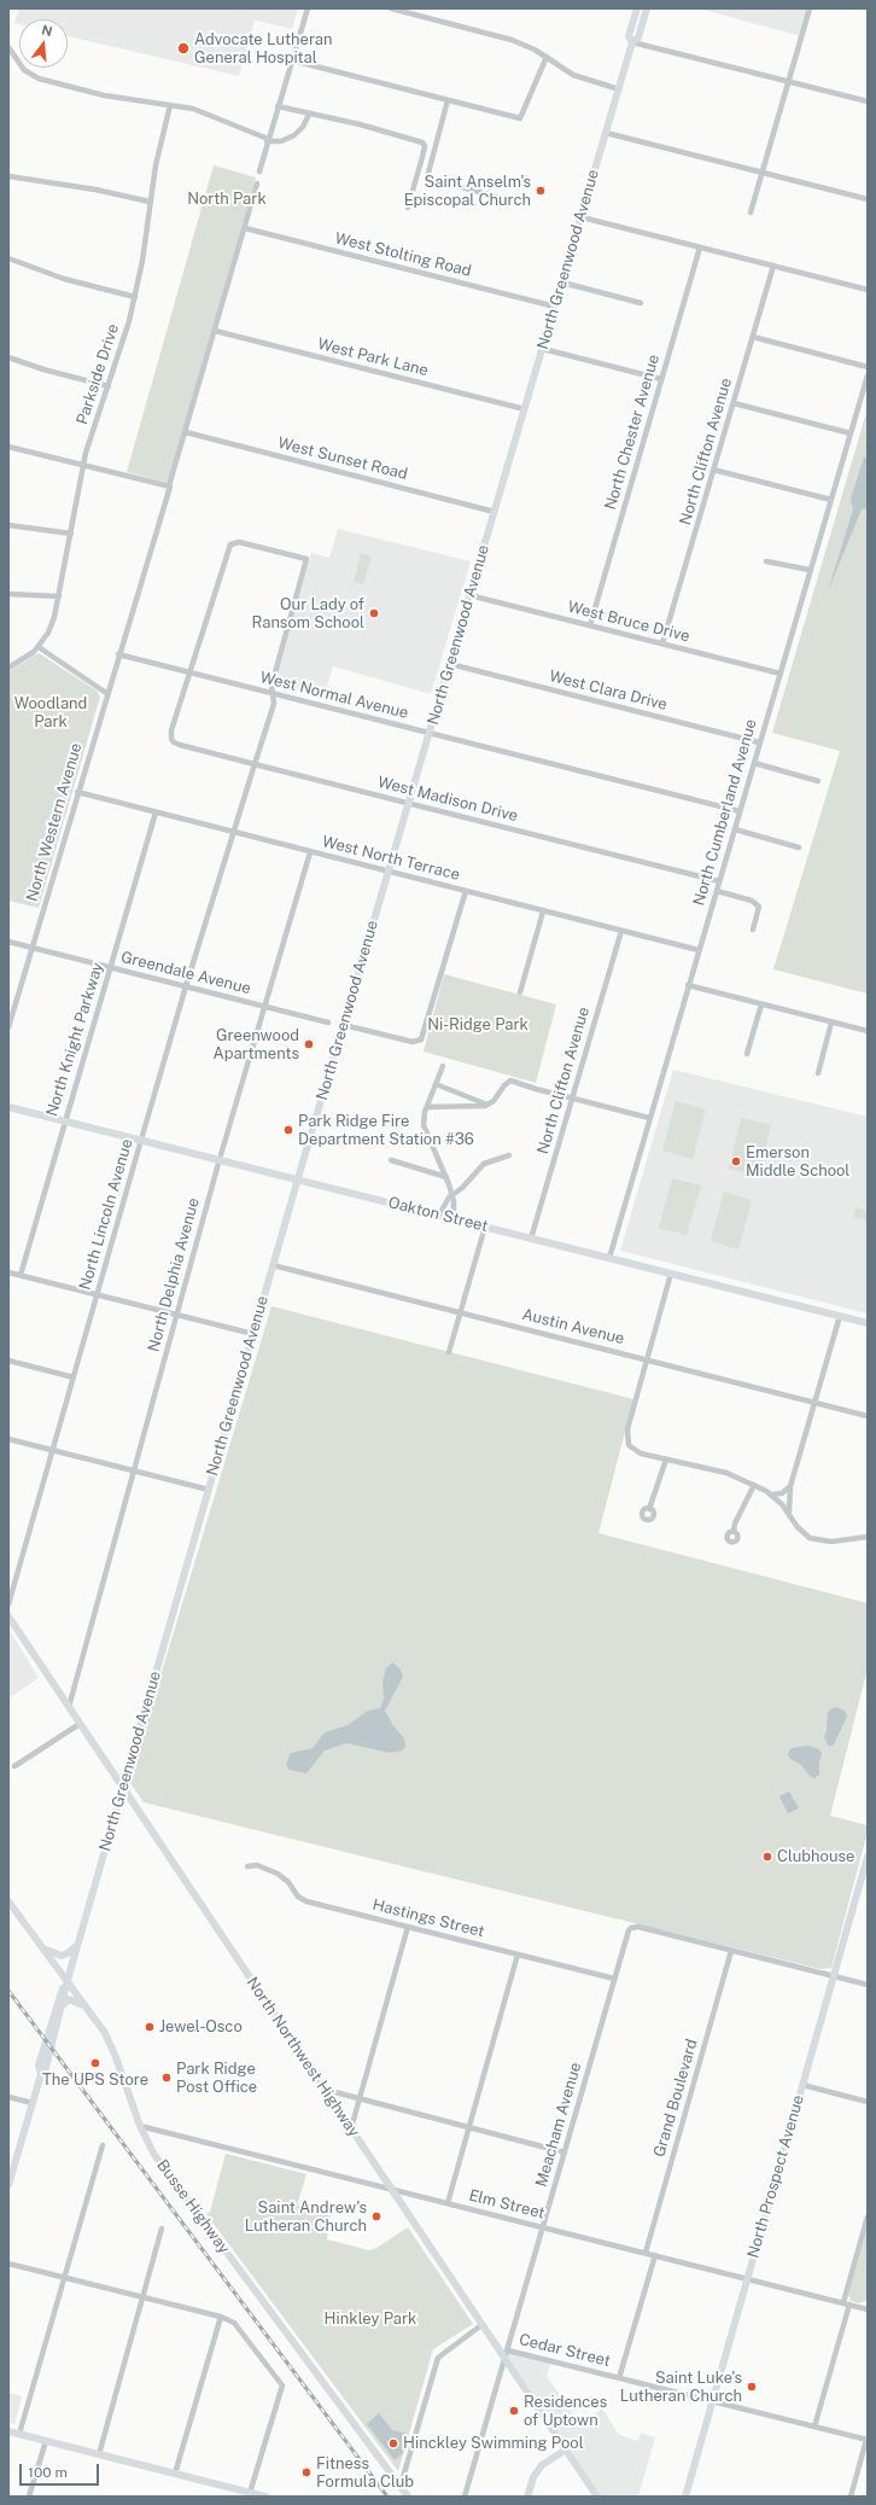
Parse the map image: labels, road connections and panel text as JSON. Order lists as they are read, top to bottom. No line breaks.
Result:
{"streets":{"main road":["North Greenwood Avenue","Oakton Street","North Northwest Highway","North Prospect Avenue","Busse Highway"],"street":["West Stolting Road","West Park Lane","Parkside Drive","North Chester Avenue","North Clifton Avenue","West Sunset Road","West Bruce Drive","West Clara Drive","West Normal Avenue","West Madison Drive","North Cumberland Avenue","North Western Avenue","West North Terrace","Greendale Avenue","North Knight Parkway","North Lincoln Avenue","North Delphia Avenue","Austin Avenue","Hastings Street","Grand Boulevard","Meacham Avenue","Elm Street","Cedar Street"]},"crossings":[["West Stolting Road","North Greenwood Avenue"],["West Stolting Road","North Western Avenue"],["North Greenwood Avenue","West Park Lane"],["North Greenwood Avenue","West Sunset Road"],["North Greenwood Avenue","West Bruce Drive"],["North Greenwood Avenue","West Clara Drive"],["North Greenwood Avenue","West Normal Avenue"],["North Greenwood Avenue","West Madison Drive"],["North Greenwood Avenue","West North Terrace"],["North Greenwood Avenue","Oakton Street"],["North Greenwood Avenue","Austin Avenue"],["North Greenwood Avenue","North Northwest Highway"],["North Greenwood Avenue","Busse Highway"],["West Park Lane","North Western Avenue"],["North Chester Avenue","West Bruce Drive"],["North Clifton Avenue","West Bruce Drive"],["North Clifton Avenue","West North Terrace"],["North Clifton Avenue","Oakton Street"],["West Sunset Road","North Western Avenue"],["West Bruce Drive","North Cumberland Avenue"],["West Clara Drive","North Cumberland Avenue"],["West Normal Avenue","West Madison Drive"],["West Normal Avenue","North Cumberland Avenue"],["West Normal Avenue","North Western Avenue"],["West Normal Avenue","North Lincoln Avenue"],["West Madison Drive","North Cumberland Avenue"],["West Madison Drive","North Lincoln Avenue"],["North Cumberland Avenue","West North Terrace"],["North Cumberland Avenue","Oakton Street"],["North Western Avenue","West North Terrace"],["North Western Avenue","Greendale Avenue"],["West North Terrace","North Knight Parkway"],["West North Terrace","North Lincoln Avenue"],["West North Terrace","North Delphia Avenue"],["Greendale Avenue","North Knight Parkway"],["Greendale Avenue","North Lincoln Avenue"],["Greendale Avenue","North Delphia Avenue"],["North Knight Parkway","Oakton Street"],["North Lincoln Avenue","Oakton Street"],["Oakton Street","North Delphia Avenue"],["North Delphia Avenue","North Northwest Highway"],["Hastings Street","Meacham Avenue"],["North Northwest Highway","Meacham Avenue"],["North Northwest Highway","Elm Street"],["Grand Boulevard","Meacham Avenue"],["Grand Boulevard","Elm Street"],["Meacham Avenue","Elm Street"],["Meacham Avenue","Cedar Street"],["North Prospect Avenue","Elm Street"],["North Prospect Avenue","Cedar Street"],["Elm Street","Busse Highway"]],"parks":["North Park","Woodland Park","Ni-Ridge Park","Hinkley Park"],"places":["Advocate Lutheran General Hospital","Saint Anselm's Episcopal Church","Our Lady of Ransom School","Greenwood Apartments","Park Ridge Fire Department Station #36","Emerson Middle School","Clubhouse","Jewel-Osco","The UPS Store","Park Ridge Post Office","Saint Andrew's Lutheran Church","Saint Luke's Lutheran Church","Residences of Uptown","Hinckley Swimming Pool","Fitness Formula Club"],"scale_bar":"100 m","north":"top"}
